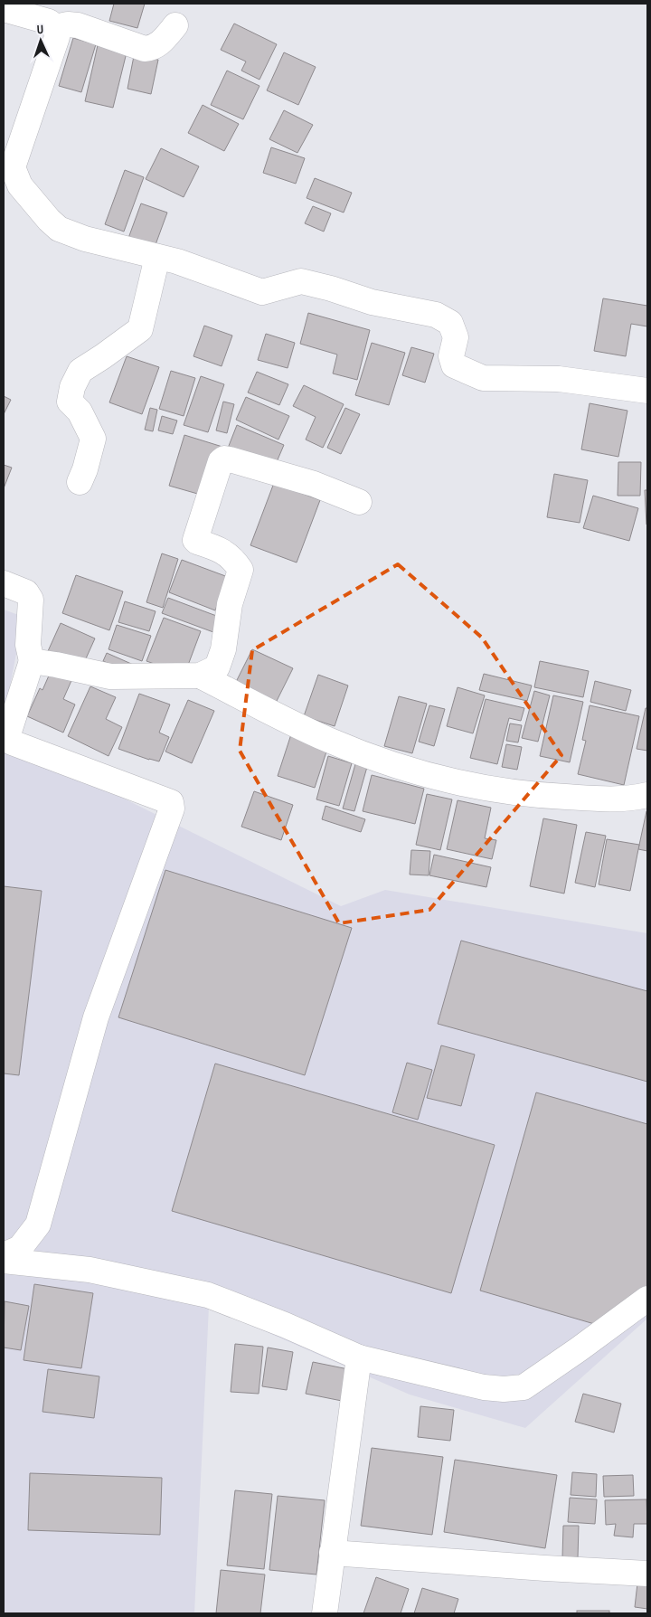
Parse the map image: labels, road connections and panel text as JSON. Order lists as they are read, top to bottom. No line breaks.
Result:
{"north":"top"}
